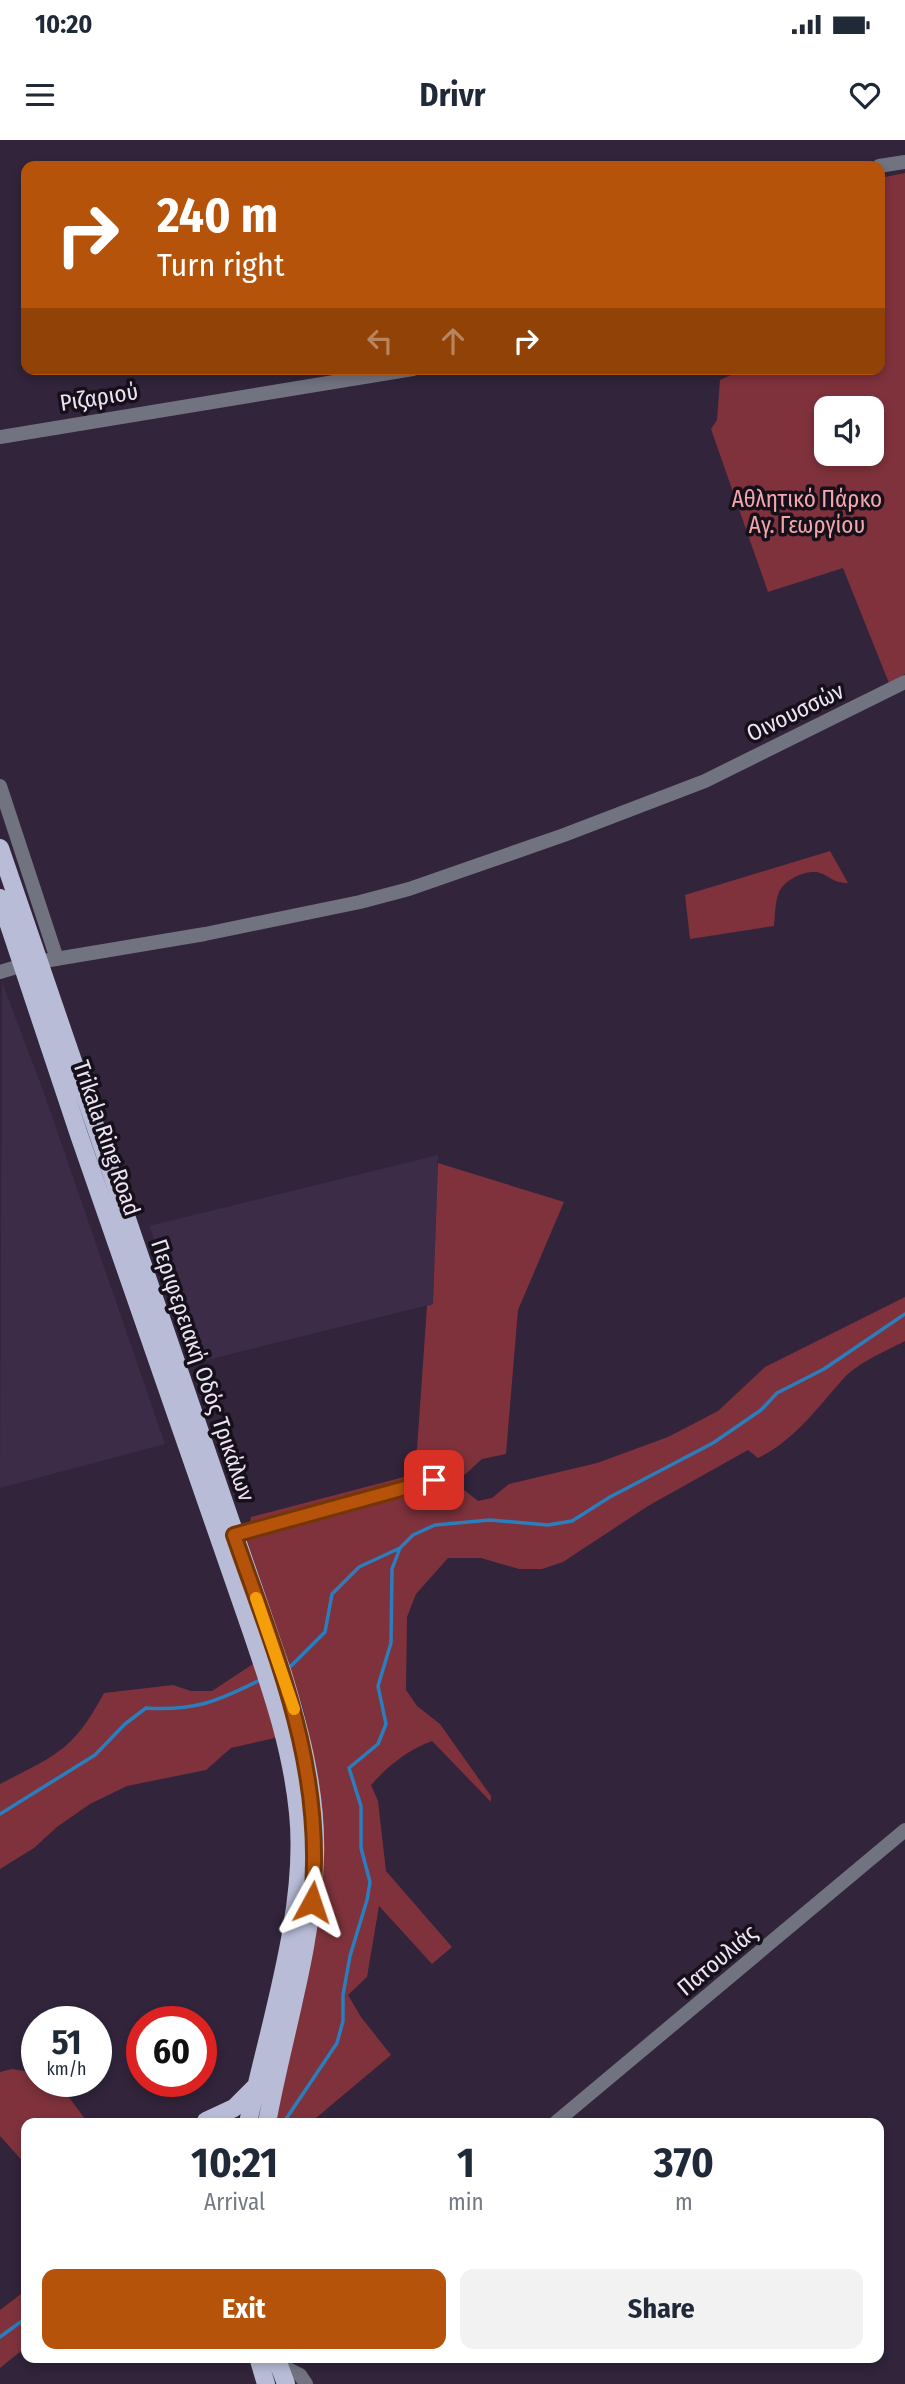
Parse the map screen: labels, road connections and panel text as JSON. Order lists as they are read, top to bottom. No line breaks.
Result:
{"streets":{"main road":["Trikala Ring Road","Περιφερειακή Οδός Τρικάλων"],"street":["Ριζαριού","Οινουσσών","Πατουλιάς"]},"crossings":[["Οινουσσών","Trikala Ring Road"],["Οινουσσών","Περιφερειακή Οδός Τρικάλων"],["Trikala Ring Road","Περιφερειακή Οδός Τρικάλων"]],"parks":["Αθλητικό Πάρκο Αγ. Γεωργίου"],"page":{"status":"10:20","header":"Drivr","turn":["240 m","Turn right"],"speed":"51 km/h","limit":"60","eta":["10:21","Arrival","1","min","370","m"],"buttons":["Exit","Share"]}}
